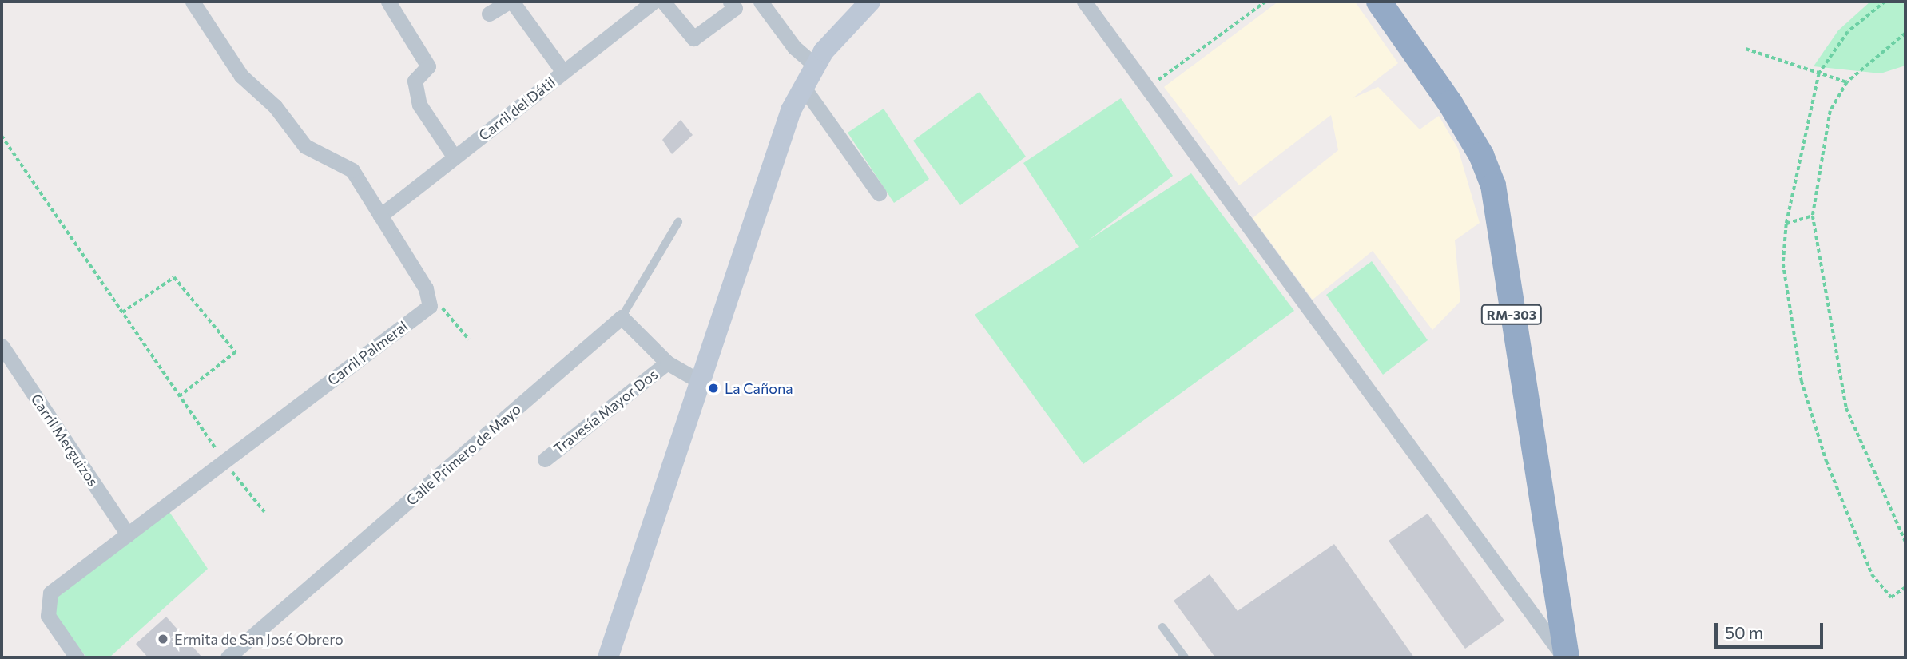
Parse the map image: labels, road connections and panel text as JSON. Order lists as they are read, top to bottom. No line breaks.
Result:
{"streets":{"highway":["RM-303"],"street":["Carril del Dátil","Carril Palmeral","Travesía Mayor Dos","Carril Merguizos","Calle Primero de Mayo"]},"crossings":[["Carril Palmeral","Carril Merguizos"]],"places":["La Cañona","Ermita de San José Obrero"],"scale_bar":"50 m"}
